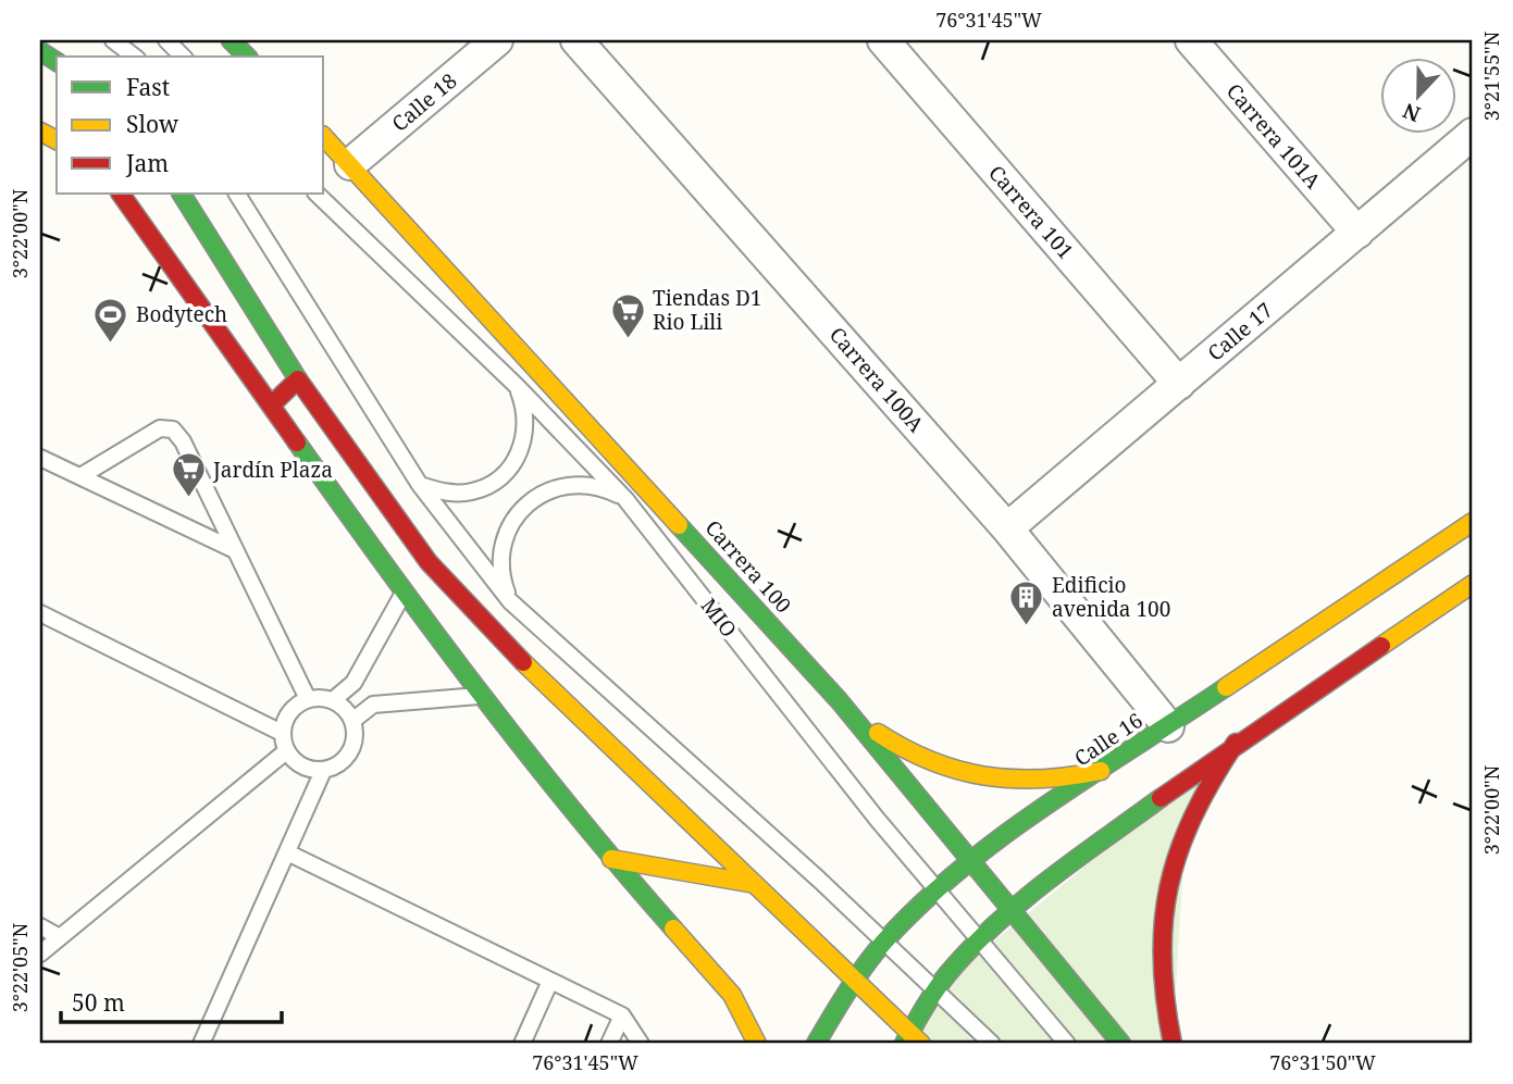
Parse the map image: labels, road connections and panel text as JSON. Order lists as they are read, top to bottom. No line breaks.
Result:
{"streets":{"main road":["Carrera 100","Calle 16"],"street":["Calle 18","Carrera 101A","Carrera 101","Calle 17","Carrera 100A"],"lane":["MIO"]},"crossings":[["Calle 18","Carrera 100"],["Carrera 101A","Calle 17"],["Carrera 101","Calle 17"],["Calle 17","Carrera 100A"],["Carrera 100A","Calle 16"],["Carrera 100","Calle 16"],["MIO","Calle 16"]],"places":{"supermarket":["Tiendas D1 Rio Lili","Jardín Plaza"],"sports":["Bodytech"],"building":["Edificio avenida 100"]},"legend":["Fast","Slow","Jam"],"scale_bar":"50 m","north":"bottom","coordinates":["76°31'45\"W","3°21'55\"N","3°22'00\"N","3°22'05\"N","76°31'50\"W"]}
